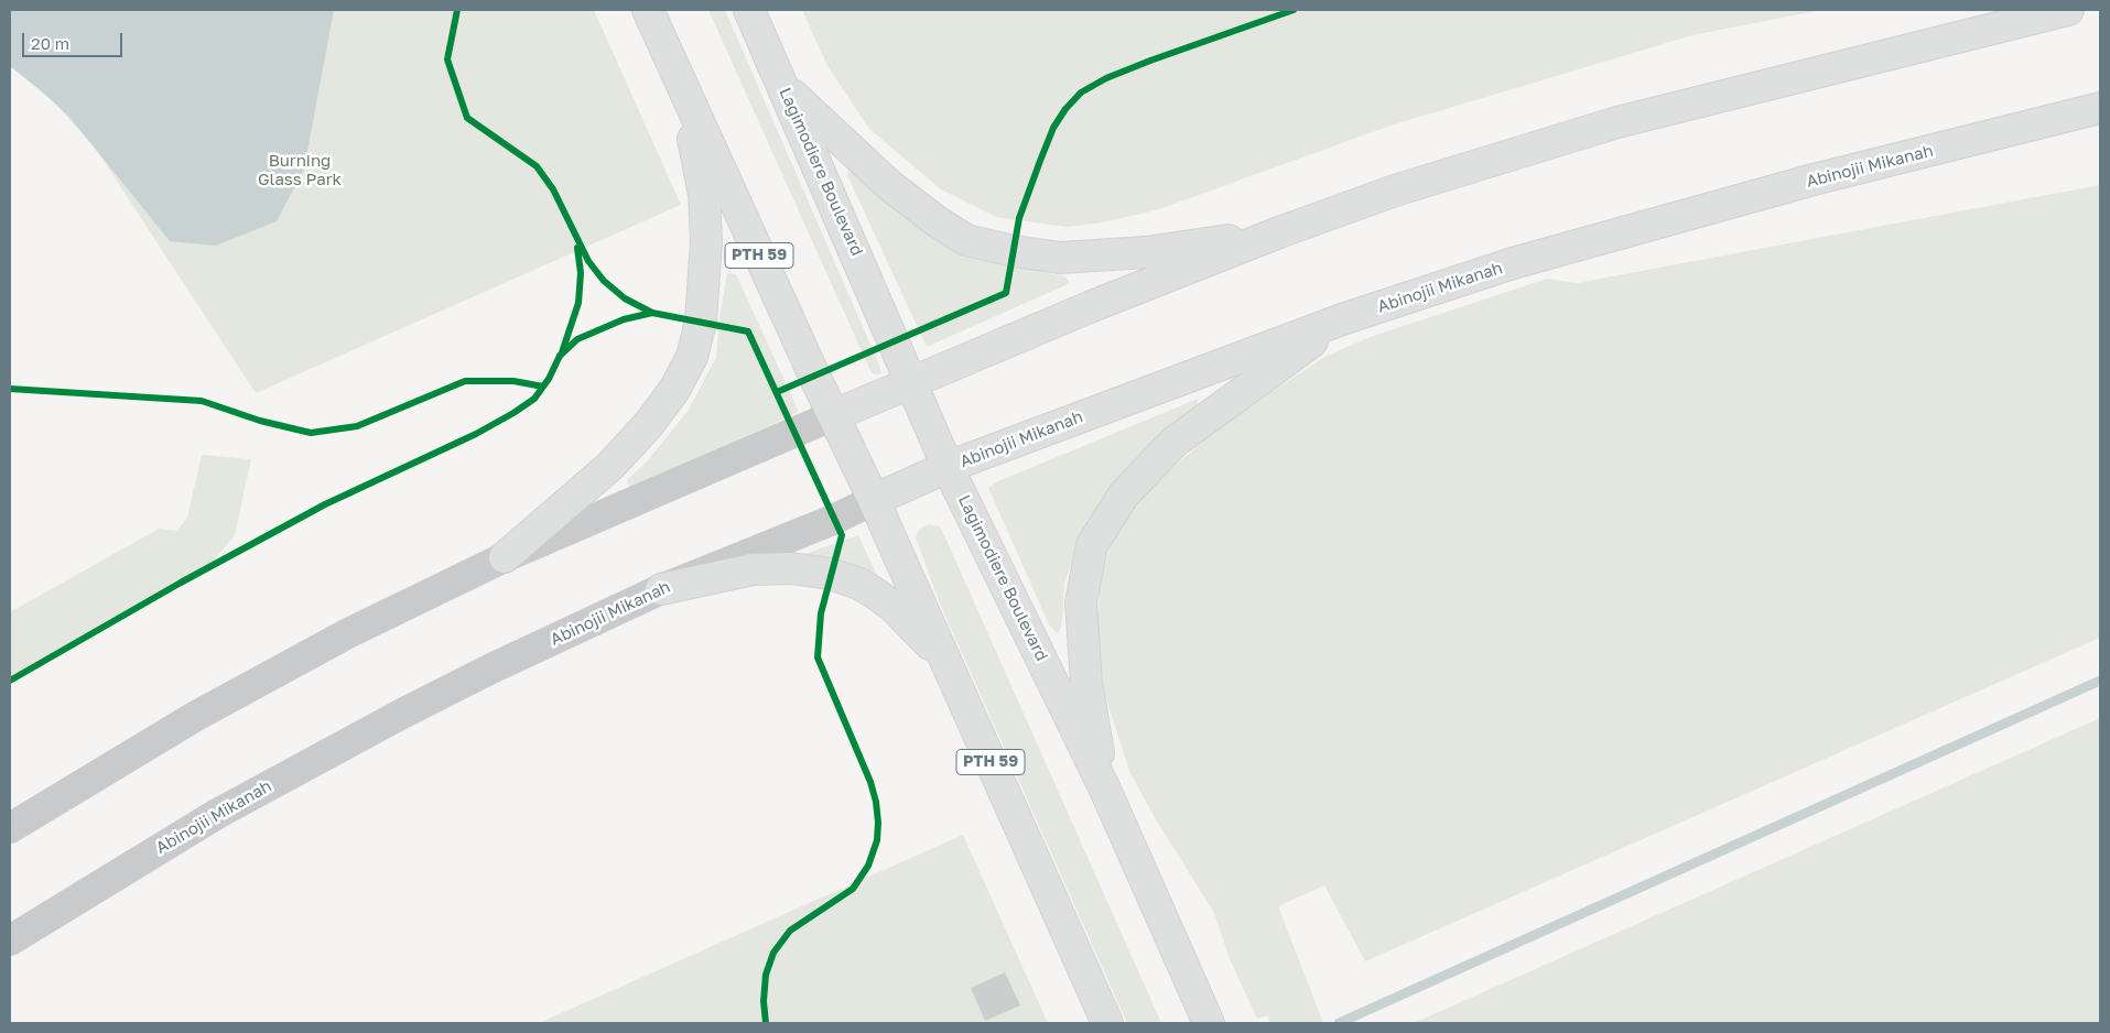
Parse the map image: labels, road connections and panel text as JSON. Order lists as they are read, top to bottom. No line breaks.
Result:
{"streets":{"main road":["Abinojii Mikanah","Lagimodiere Boulevard","PTH 59"]},"crossings":[["Abinojii Mikanah","Lagimodiere Boulevard"],["Abinojii Mikanah","PTH 59"]],"parks":["Burning Glass Park"],"scale_bar":"20 m"}
